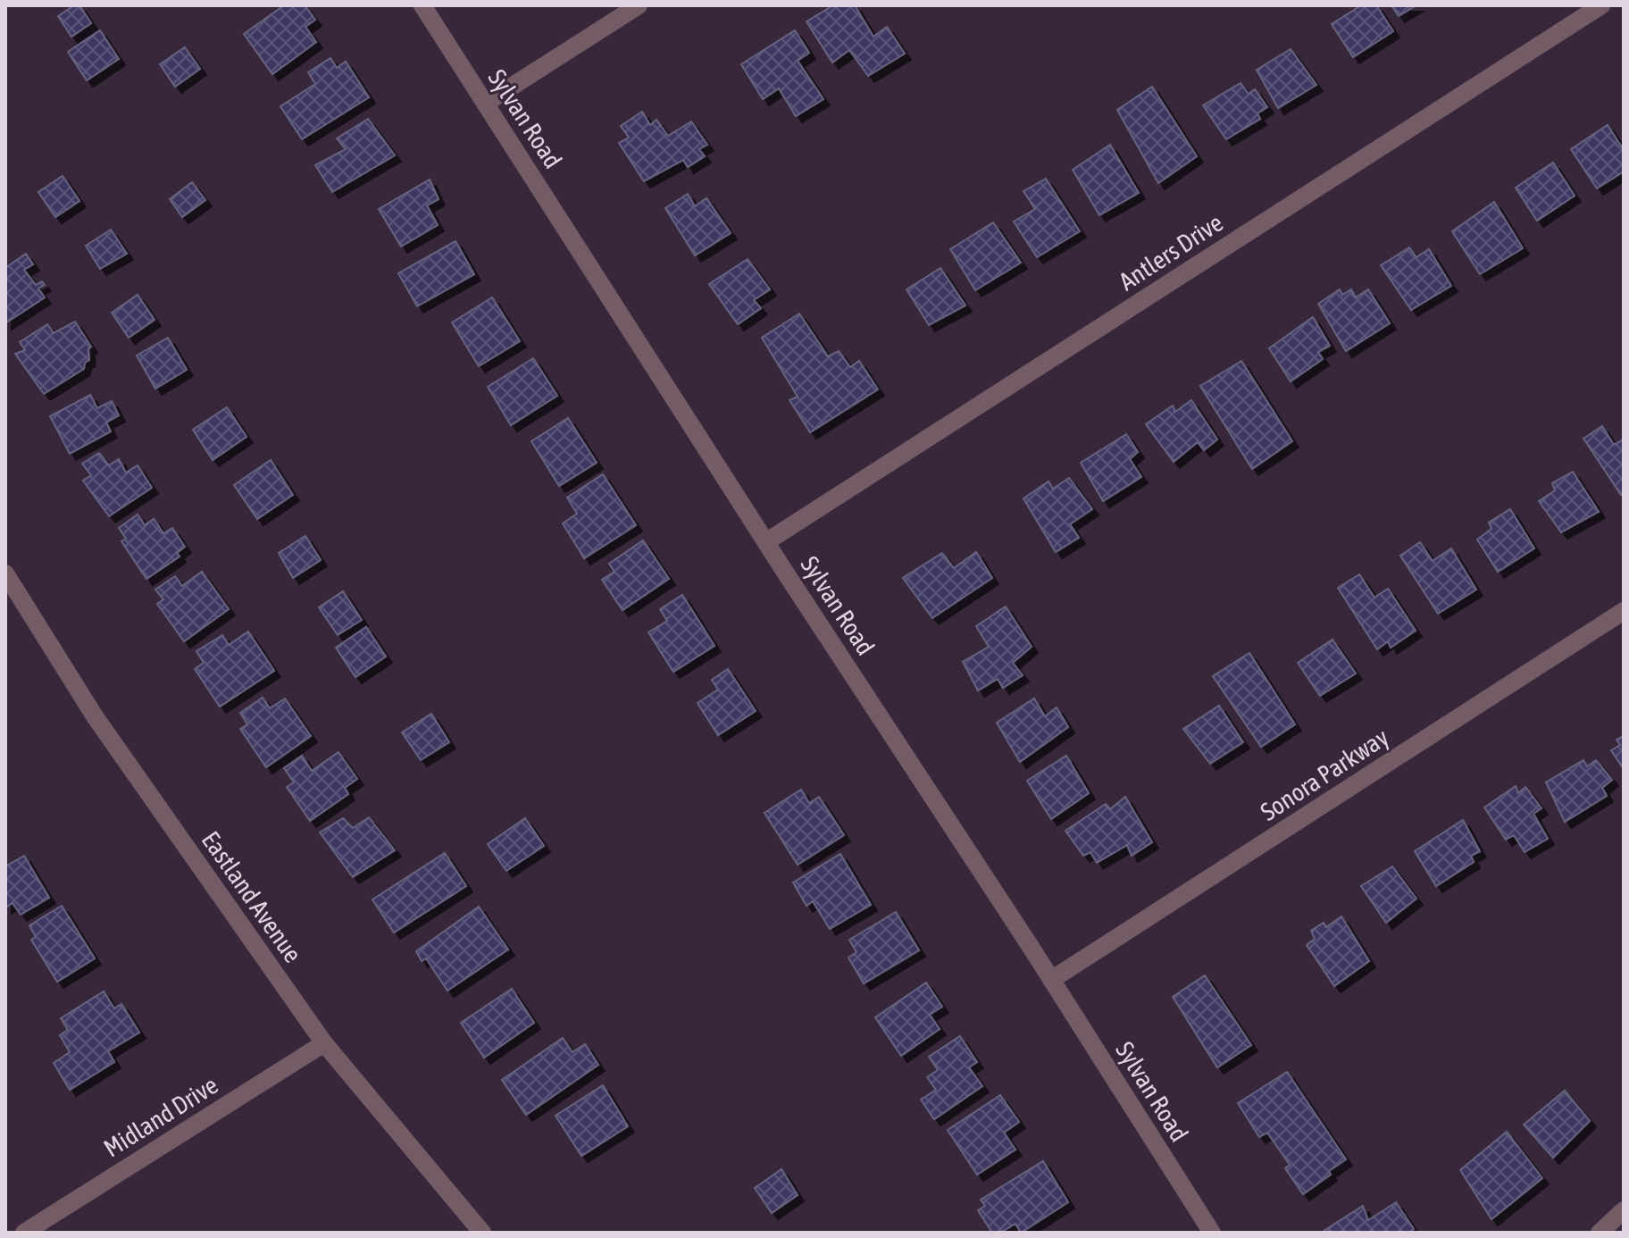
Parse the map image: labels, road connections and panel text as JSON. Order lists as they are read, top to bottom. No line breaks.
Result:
{"streets":{"street":["Sylvan Road","Antlers Drive","Sonora Parkway","Eastland Avenue","Midland Drive"]},"crossings":[["Sylvan Road","Antlers Drive"],["Sylvan Road","Sonora Parkway"],["Eastland Avenue","Midland Drive"]]}
